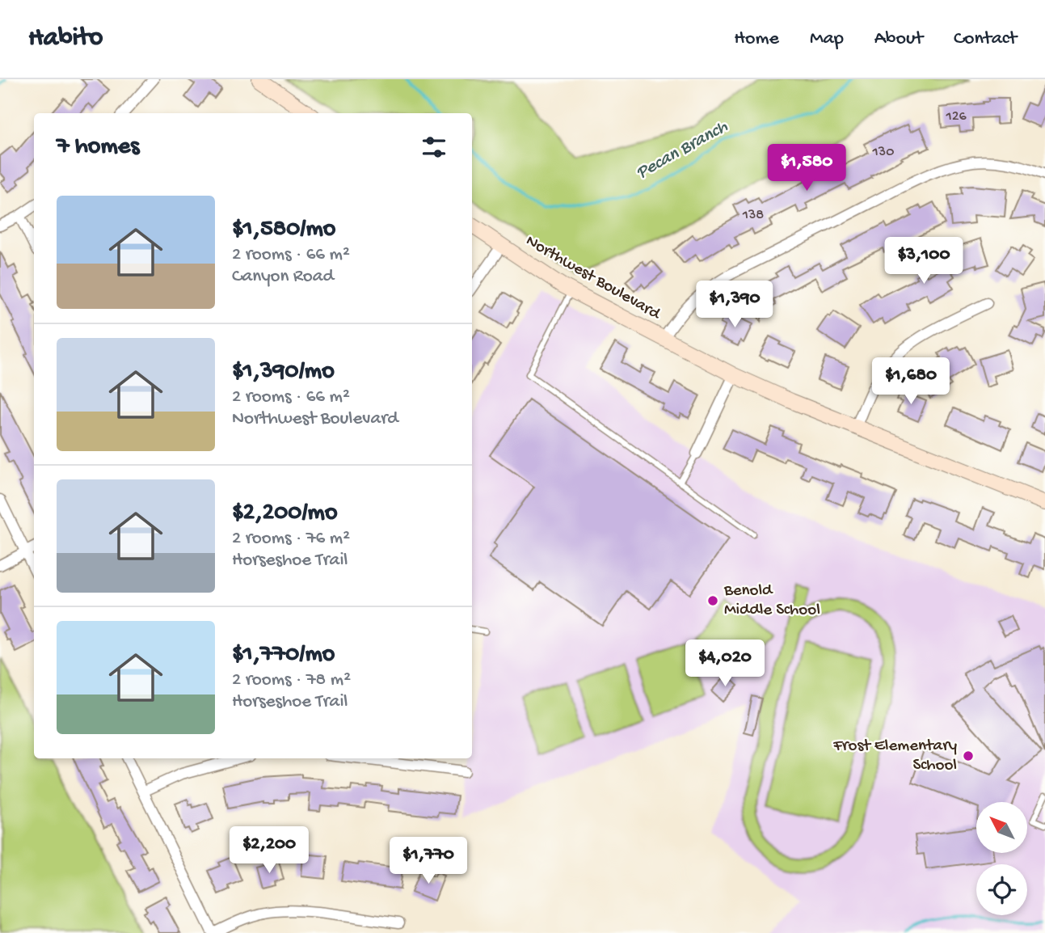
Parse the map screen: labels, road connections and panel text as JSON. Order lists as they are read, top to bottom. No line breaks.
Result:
{"streets":{"street":["Northwest Boulevard"]},"water":["Pecan Branch"],"places":["Benold Middle School","Frost Elementary School"],"house_numbers":["126","130","138"],"north":"top left","page":{"header":"Habito","nav":["Home","Map","About","Contact"],"heading":"7 homes","price":["$1,580","$3,100","$1,390","$1,680","$4,020","$2,200","$1,770"],"list":[{"name":"$1,580/mo","note":"2 rooms · 66 m² · Canyon Road"},{"name":"$1,390/mo","note":"2 rooms · 66 m² · Northwest Boulevard"},{"name":"$2,200/mo","note":"2 rooms · 76 m² · Horseshoe Trail"},{"name":"$1,770/mo","note":"2 rooms · 78 m² · Horseshoe Trail"}]}}
